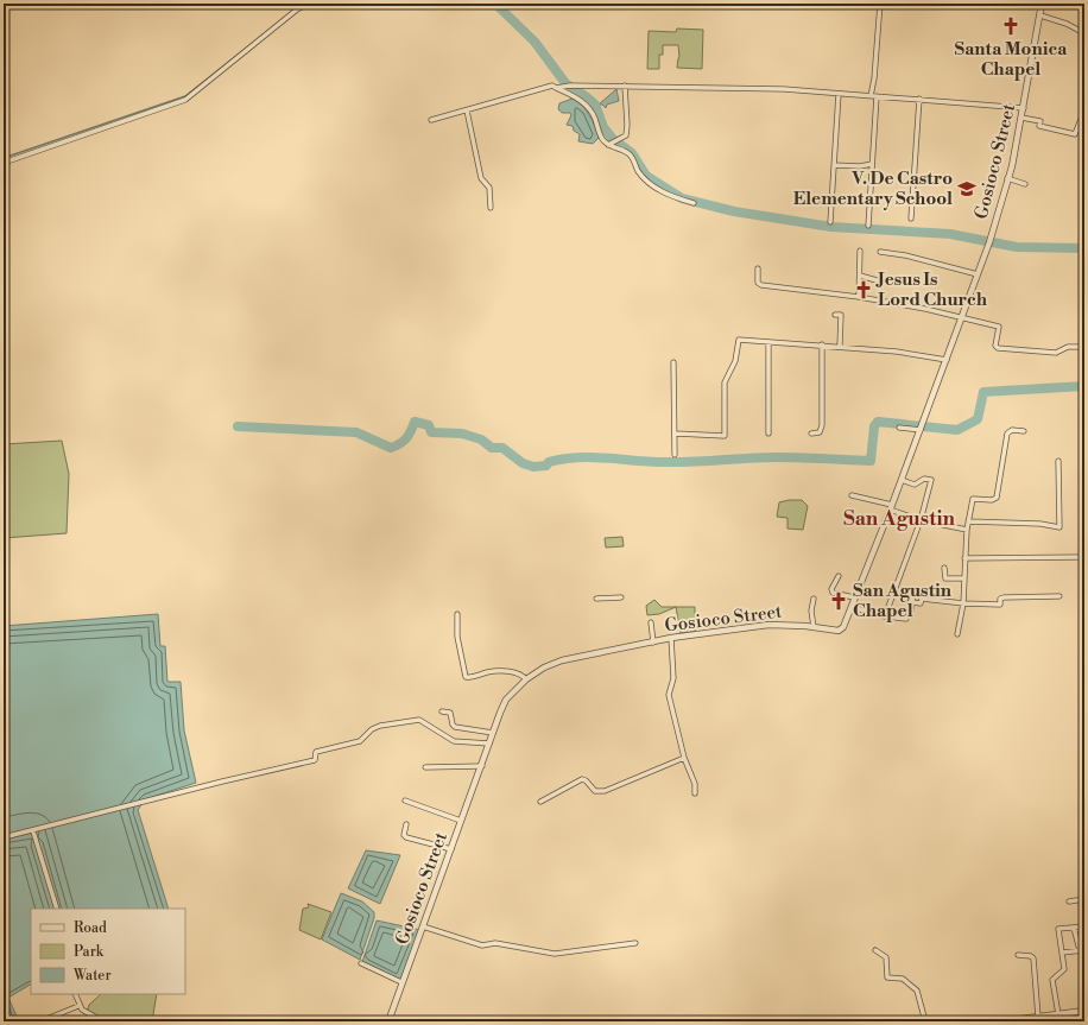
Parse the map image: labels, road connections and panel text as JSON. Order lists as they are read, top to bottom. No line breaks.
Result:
{"streets":{"street":["Gosioco Street"]},"districts":["San Agustin"],"places":{"church":["Santa Monica Chapel","Jesus Is Lord Church","San Agustin Chapel"],"school or university":["V. De Castro Elementary School"]},"legend":["Road","Park","Water"]}
